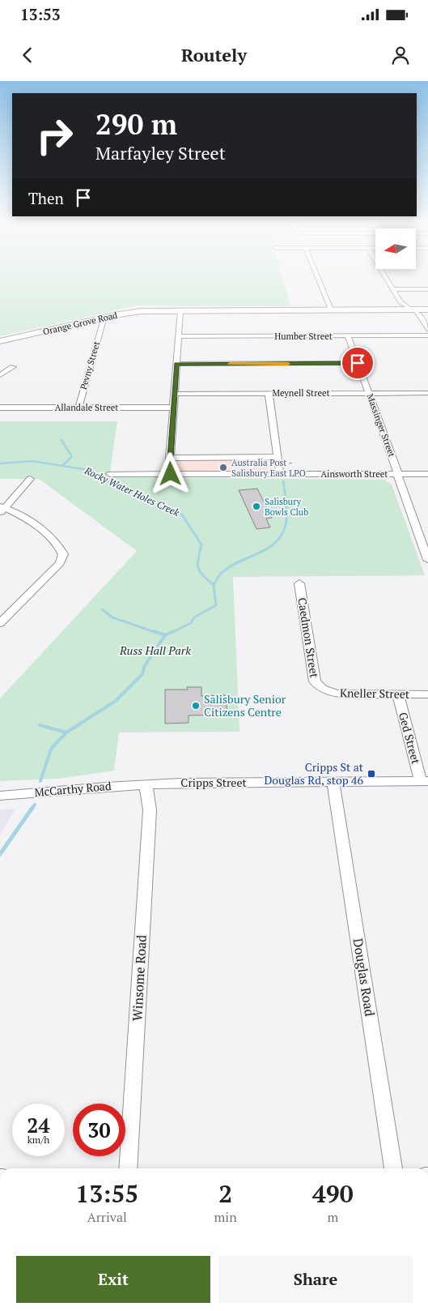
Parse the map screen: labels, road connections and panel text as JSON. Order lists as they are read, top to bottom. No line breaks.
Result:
{"streets":{"main road":["Orange Grove Road"],"street":["Humber Street","Pevny Street","Meynell Street","Allandale Street","Massinger Street","Ainsworth Street","Caedmon Street","Kneller Street","Ged Street","Cripps Street","McCarthy Road","Douglas Road","Winsome Road"]},"crossings":[["Orange Grove Road","Pevny Street"],["Humber Street","Massinger Street"],["Pevny Street","Allandale Street"],["Meynell Street","Massinger Street"],["Massinger Street","Ainsworth Street"],["Caedmon Street","Kneller Street"],["Kneller Street","Ged Street"],["Ged Street","Cripps Street"],["Cripps Street","McCarthy Road"],["Cripps Street","Douglas Road"],["Cripps Street","Winsome Road"],["McCarthy Road","Winsome Road"]],"water":["Rocky Water Holes Creek"],"parks":["Russ Hall Park"],"places":{"other":["Australia Post - Salisbury East LPO","Salisbury Bowls Club","Salisbury Senior Citizens Centre"],"transit":["Cripps St at Douglas Rd, stop 46"]},"north":"left","page":{"status":"13:53","header":"Routely","turn":["290 m","Marfayley Street"],"then":"Then","speed":"24 km/h","limit":"30","eta":["13:55","Arrival","2","min","490","m"],"buttons":["Exit","Share"]}}
